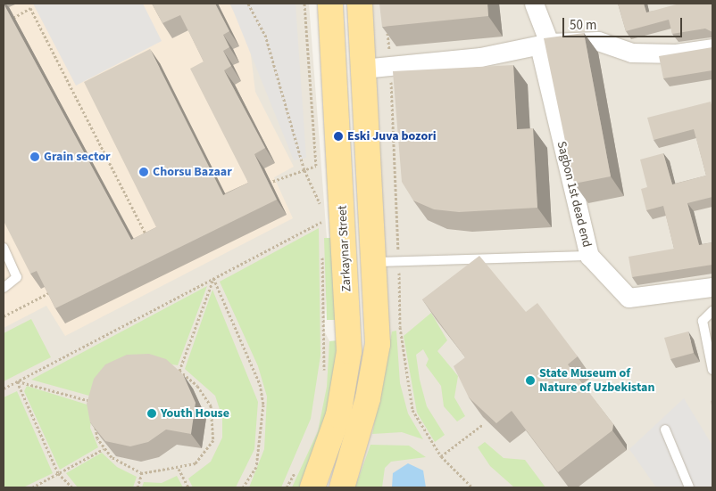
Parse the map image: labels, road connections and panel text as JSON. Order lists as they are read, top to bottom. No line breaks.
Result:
{"streets":{"main road":["Zarkaynar Street"],"street":["Sagbon 1st dead end"]},"places":["Eski Juva bozori","Grain sector","Chorsu Bazaar","State Museum of Nature of Uzbekistan","Youth House"],"scale_bar":"50 m"}
